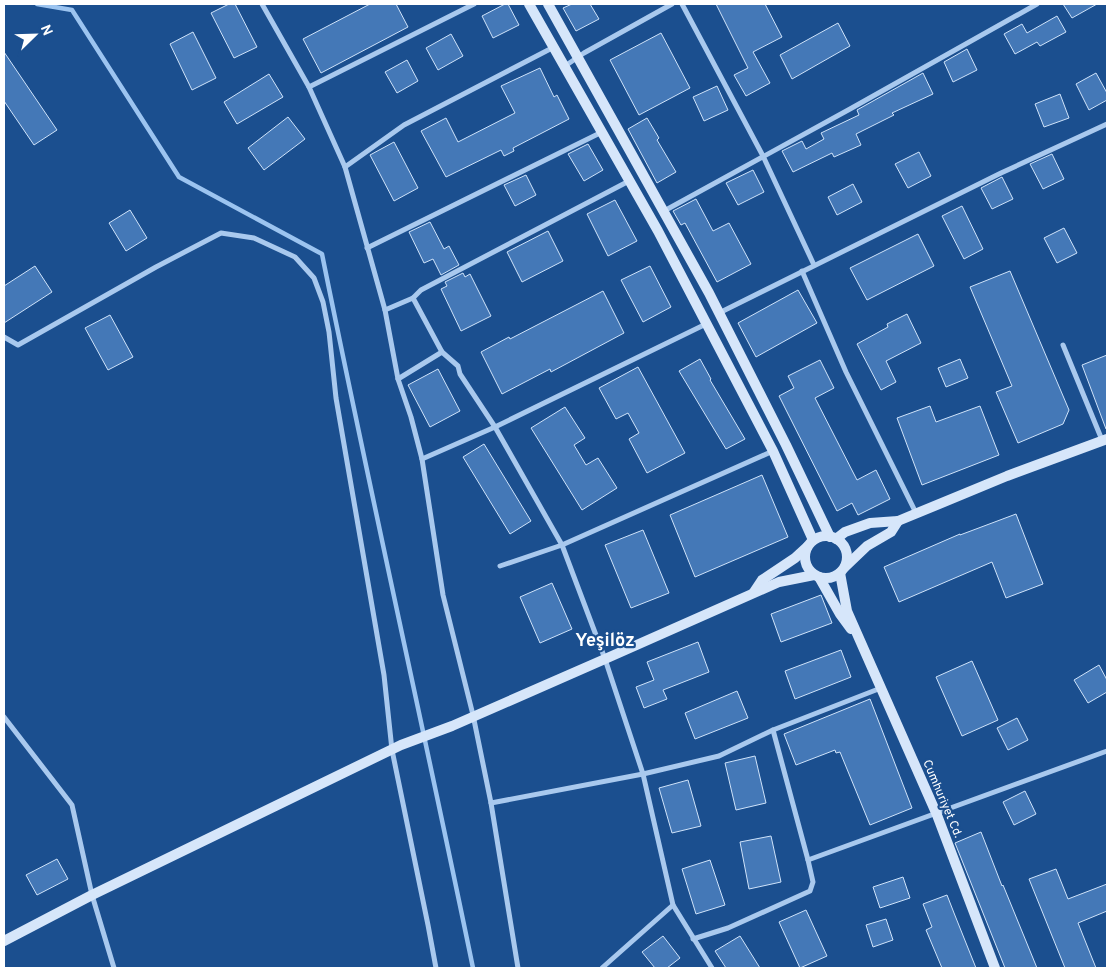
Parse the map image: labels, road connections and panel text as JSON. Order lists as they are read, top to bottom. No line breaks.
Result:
{"streets":{"main road":["Cumhuriyet Cd."]},"districts":["Yeşilöz"],"north":"top right"}
